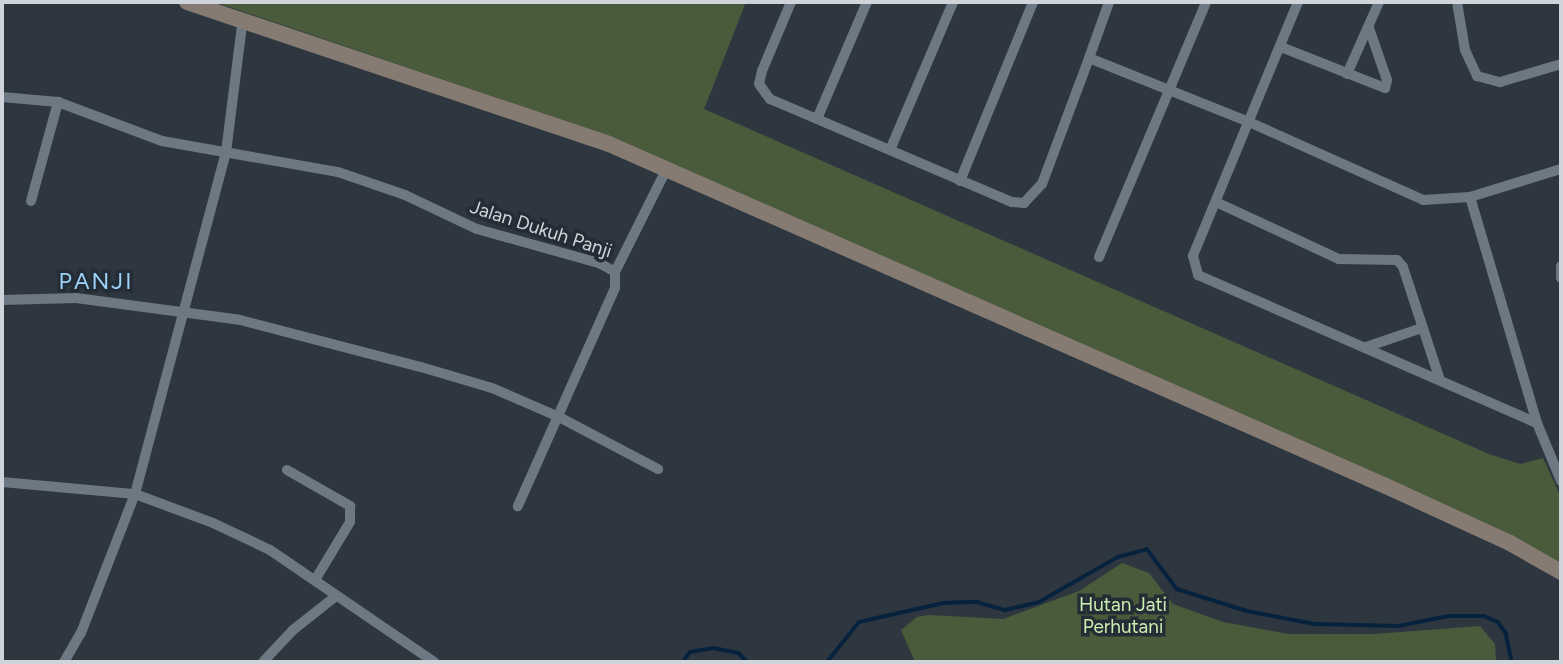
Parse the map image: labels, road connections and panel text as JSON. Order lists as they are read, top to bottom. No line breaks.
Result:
{"streets":{"street":["Jalan Dukuh Panji"]},"districts":["PANJI"],"parks":["Hutan Jati Perhutani"]}
